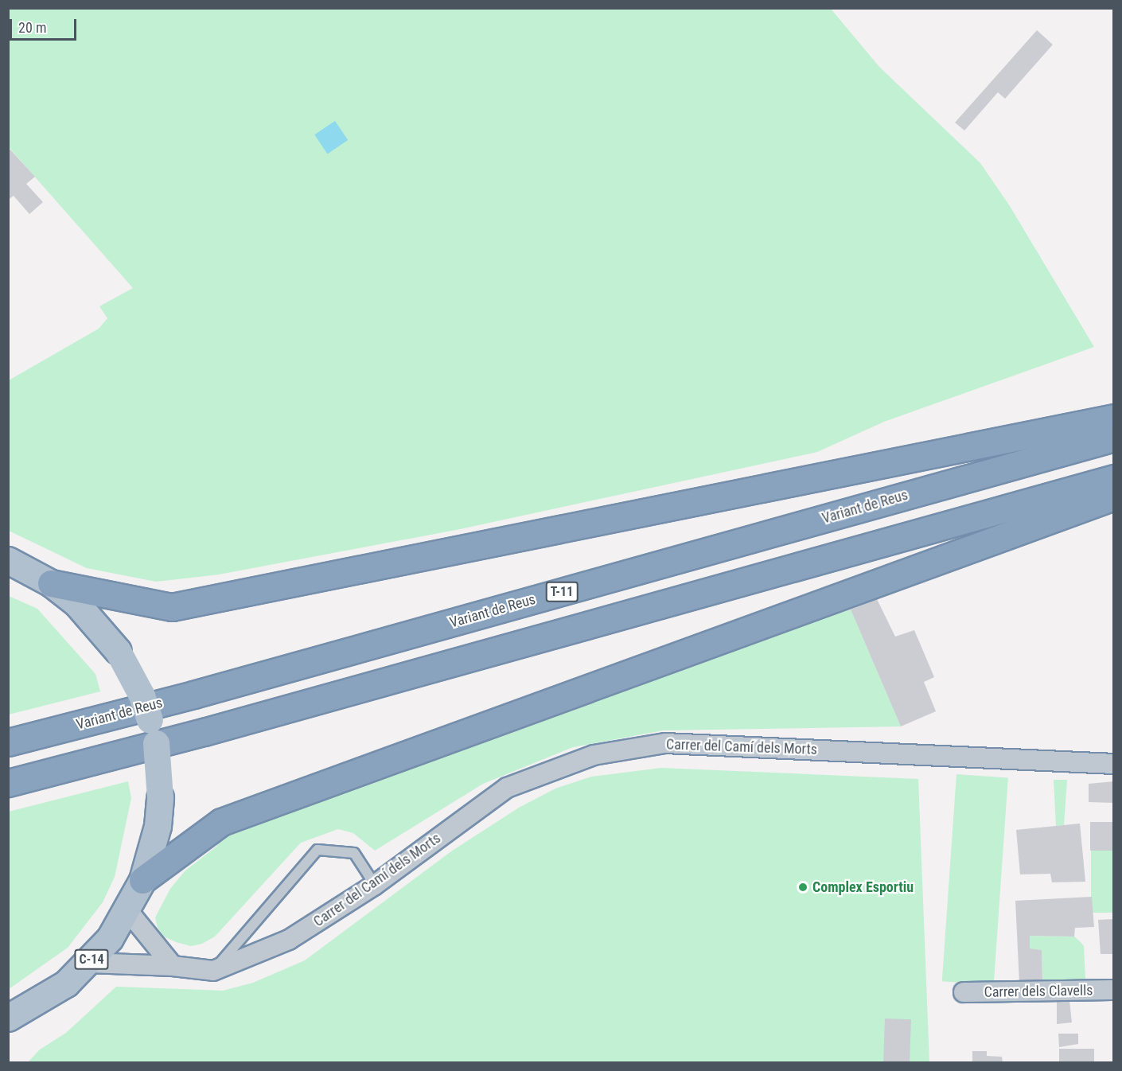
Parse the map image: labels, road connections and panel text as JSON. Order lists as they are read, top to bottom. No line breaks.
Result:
{"streets":{"highway":["Variant de Reus","T-11"],"main road":["C-14"],"street":["Carrer del Camí dels Morts","Carrer dels Clavells"]},"crossings":[["Carrer del Camí dels Morts","C-14"]],"places":["Complex Esportiu"],"scale_bar":"20 m"}
